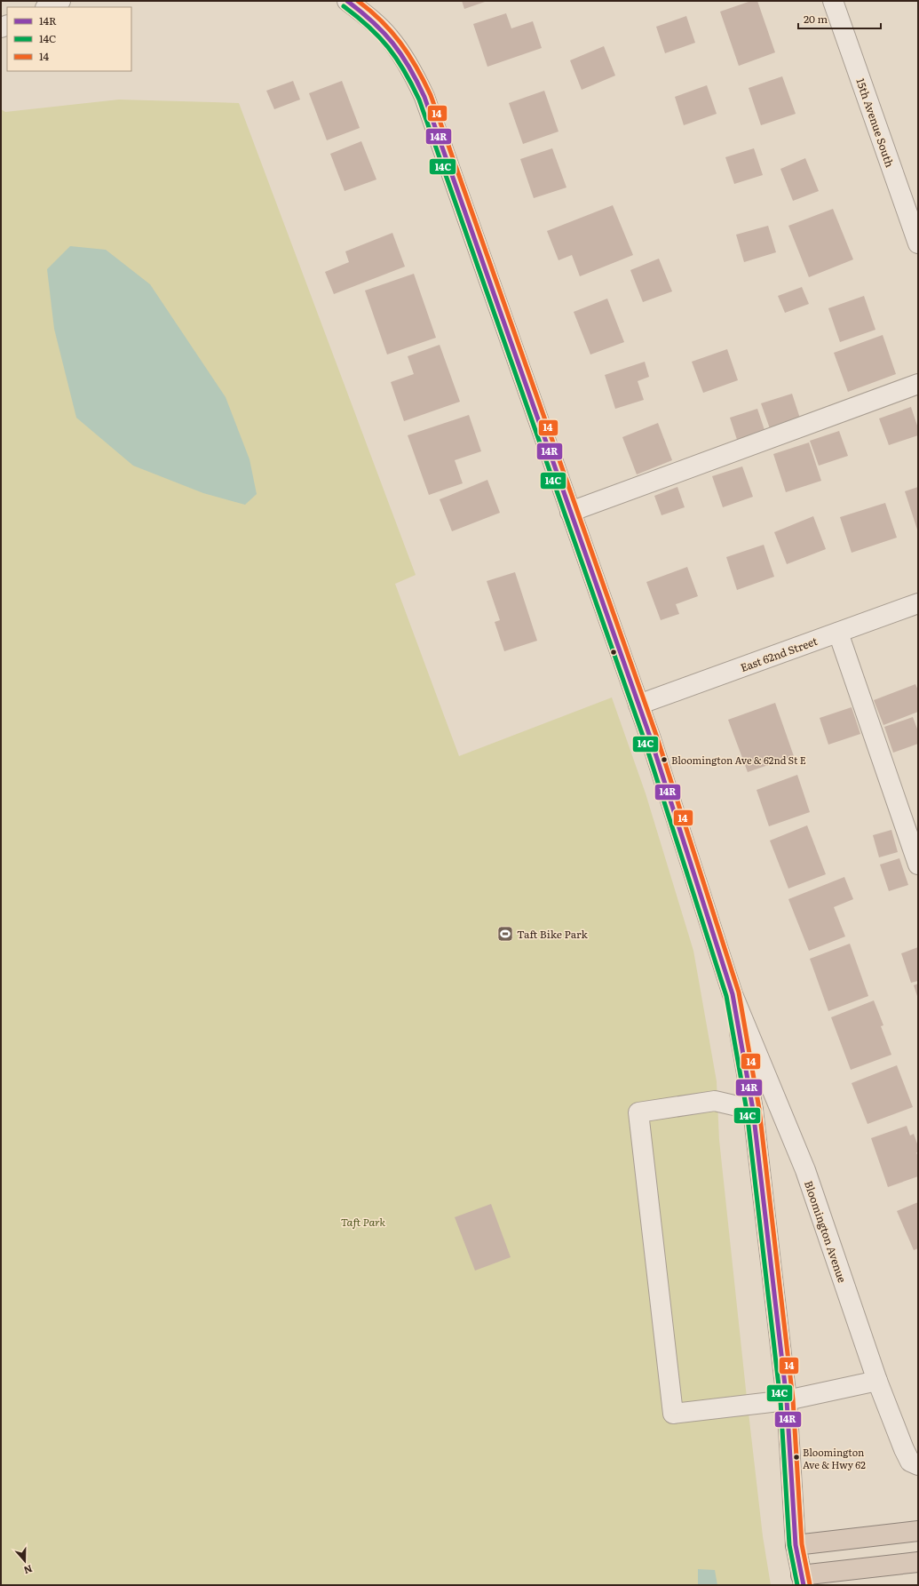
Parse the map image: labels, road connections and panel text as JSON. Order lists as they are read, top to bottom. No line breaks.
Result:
{"streets":{"street":["15th Avenue South","East 62nd Street","Bloomington Avenue"]},"crossings":[["East 62nd Street","Bloomington Avenue"]],"parks":["Taft Park"],"places":{"other":["Bloomington Ave & 62nd St E","Bloomington Ave & Hwy 62"],"sports":["Taft Bike Park"]},"lines":["transit line 14R","transit line 14","transit line 14C"],"legend":["14R","14C","14"],"scale_bar":"20 m","north":"bottom"}
